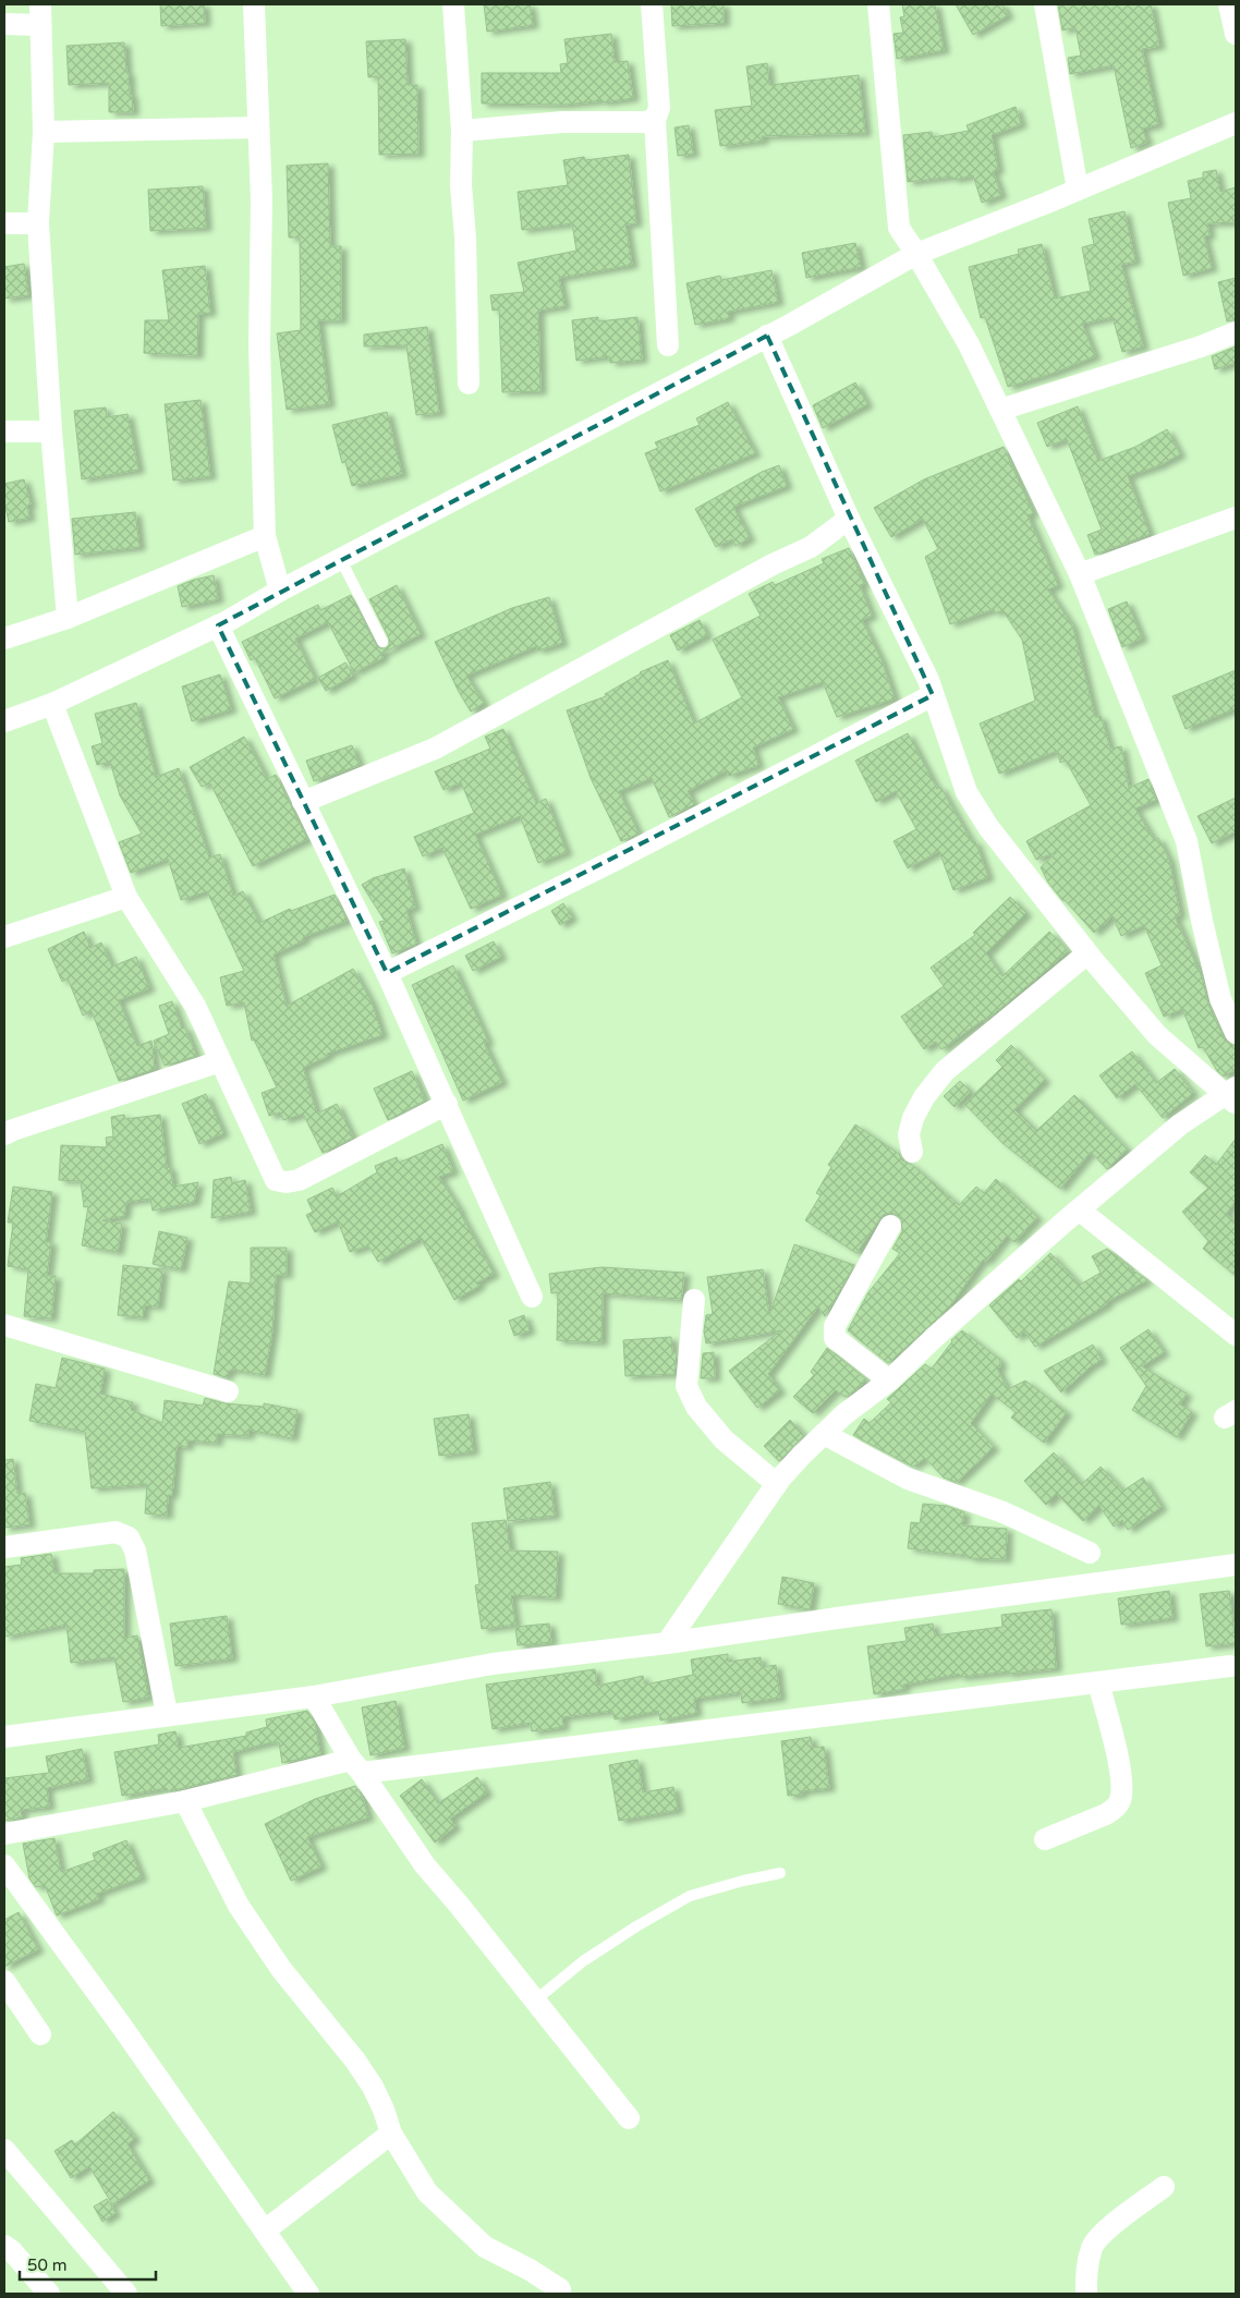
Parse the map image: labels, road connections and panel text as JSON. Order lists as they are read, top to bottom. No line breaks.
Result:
{"scale_bar":"50 m"}
